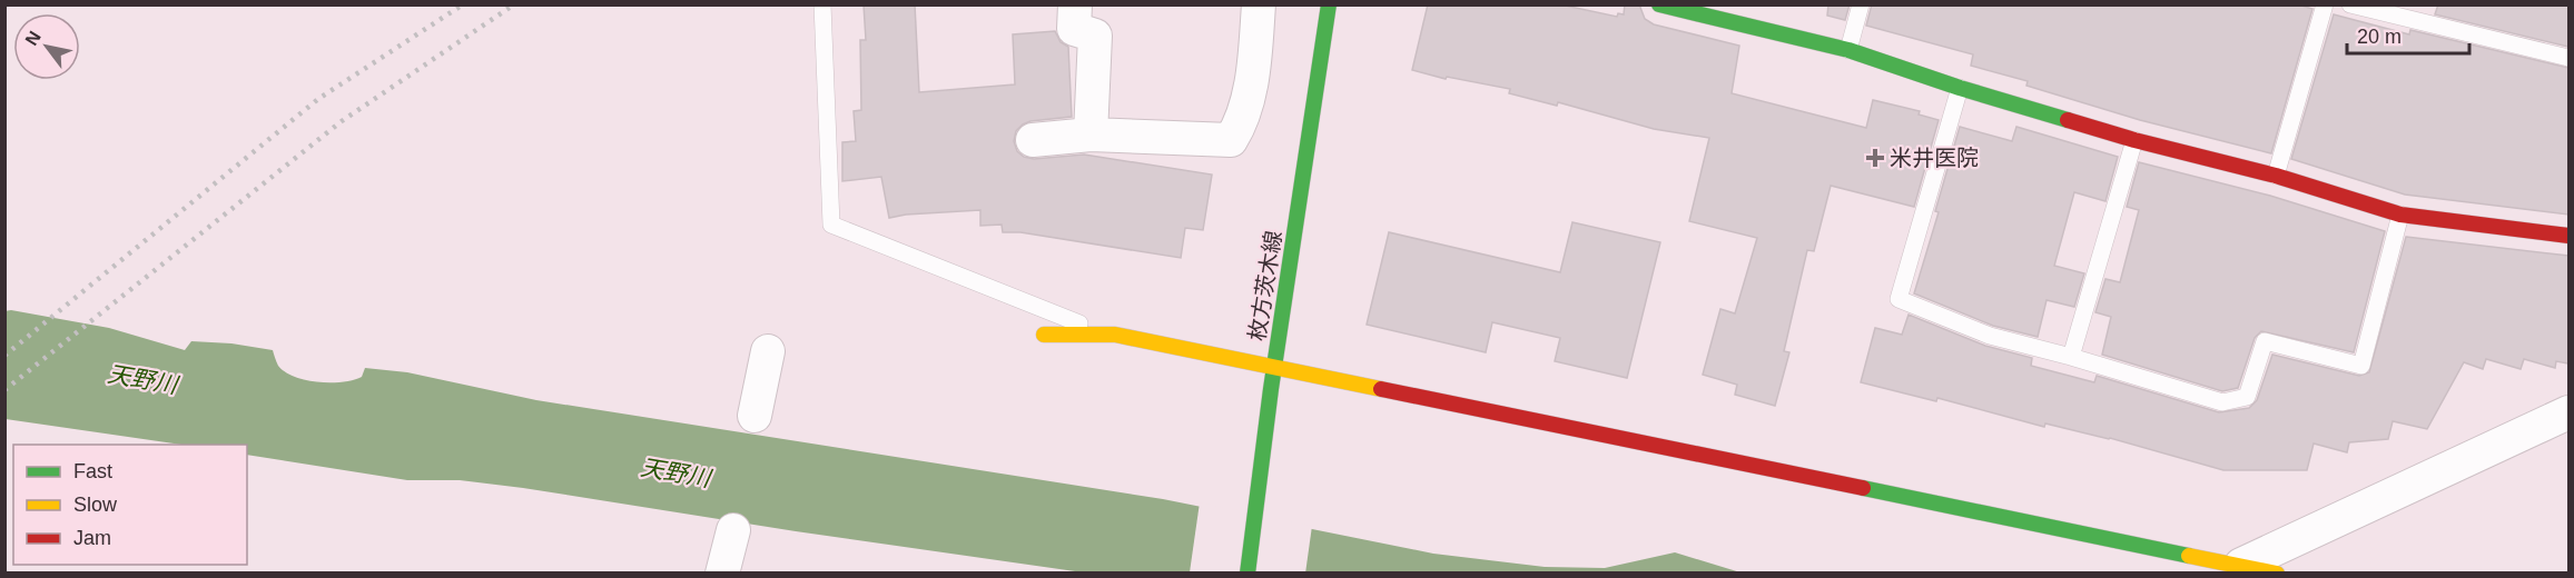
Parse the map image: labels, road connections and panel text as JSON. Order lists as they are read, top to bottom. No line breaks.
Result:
{"streets":{"street":["枚方茨木線"]},"water":["天野川"],"places":{"health":["米井医院"]},"legend":["Fast","Slow","Jam"],"scale_bar":"20 m","north":"top left"}
